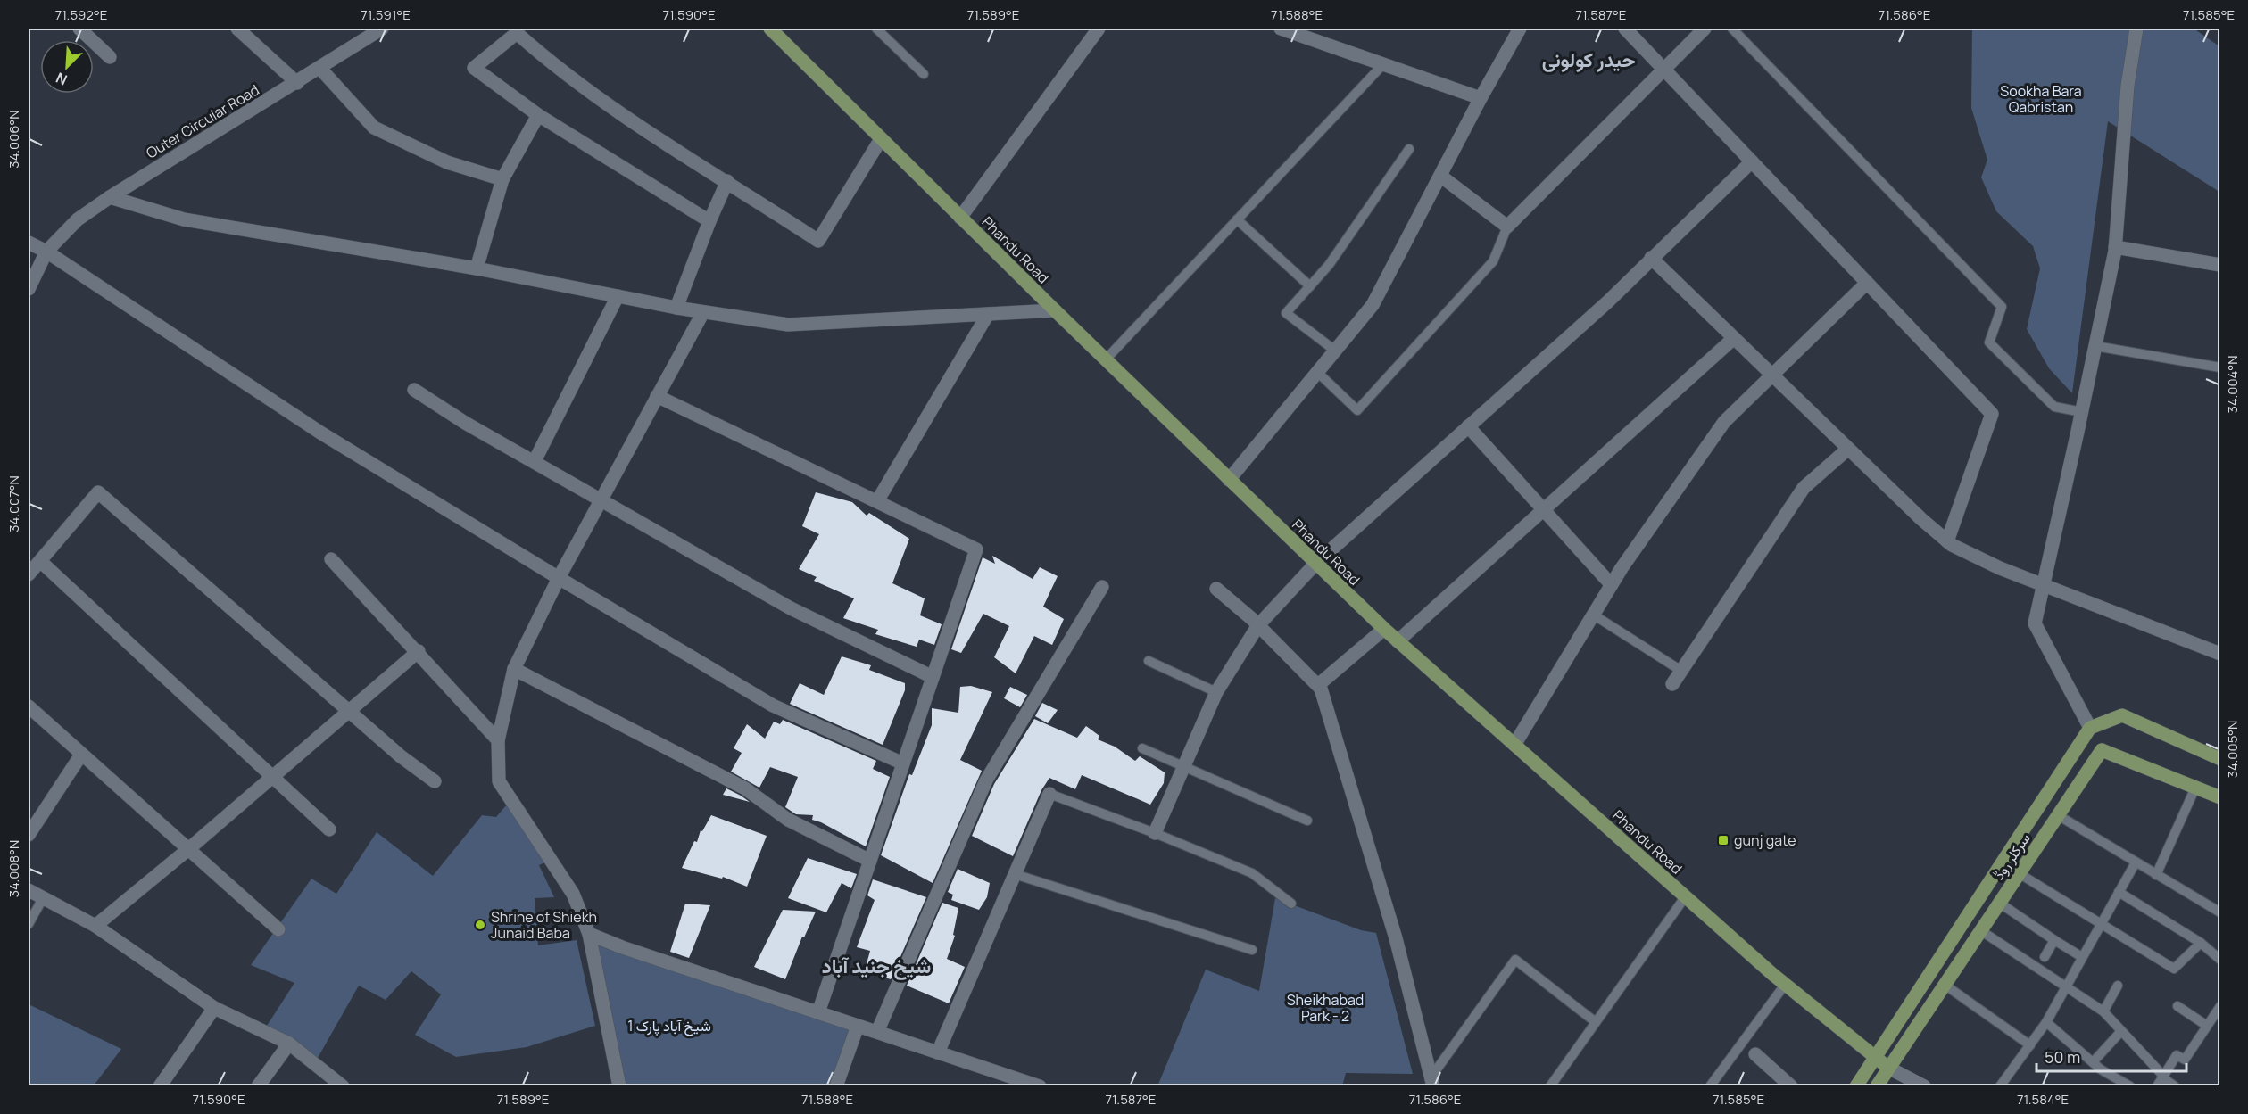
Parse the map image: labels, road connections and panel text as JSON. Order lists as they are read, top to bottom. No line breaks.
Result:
{"streets":{"main road":["Phandu Road","سرکلر روڈ"],"street":["Outer Circular Road"]},"crossings":[["Phandu Road","سرکلر روڈ"]],"districts":["حیدر کولونی","شیخ جنید آباد"],"parks":["Sookha Bara Qabristan","Sheikhabad Park - 2","شیخ آباد پارک 1"],"places":{"transit":["gunj gate"],"other":["Shrine of Shiekh Junaid Baba"]},"scale_bar":"50 m","north":"bottom left","coordinates":["71.592°E","71.591°E","71.590°E","71.589°E","71.588°E","71.587°E","71.586°E","71.585°E","34.006°N","34.004°N","34.007°N","34.005°N","34.008°N","71.584°E"]}
